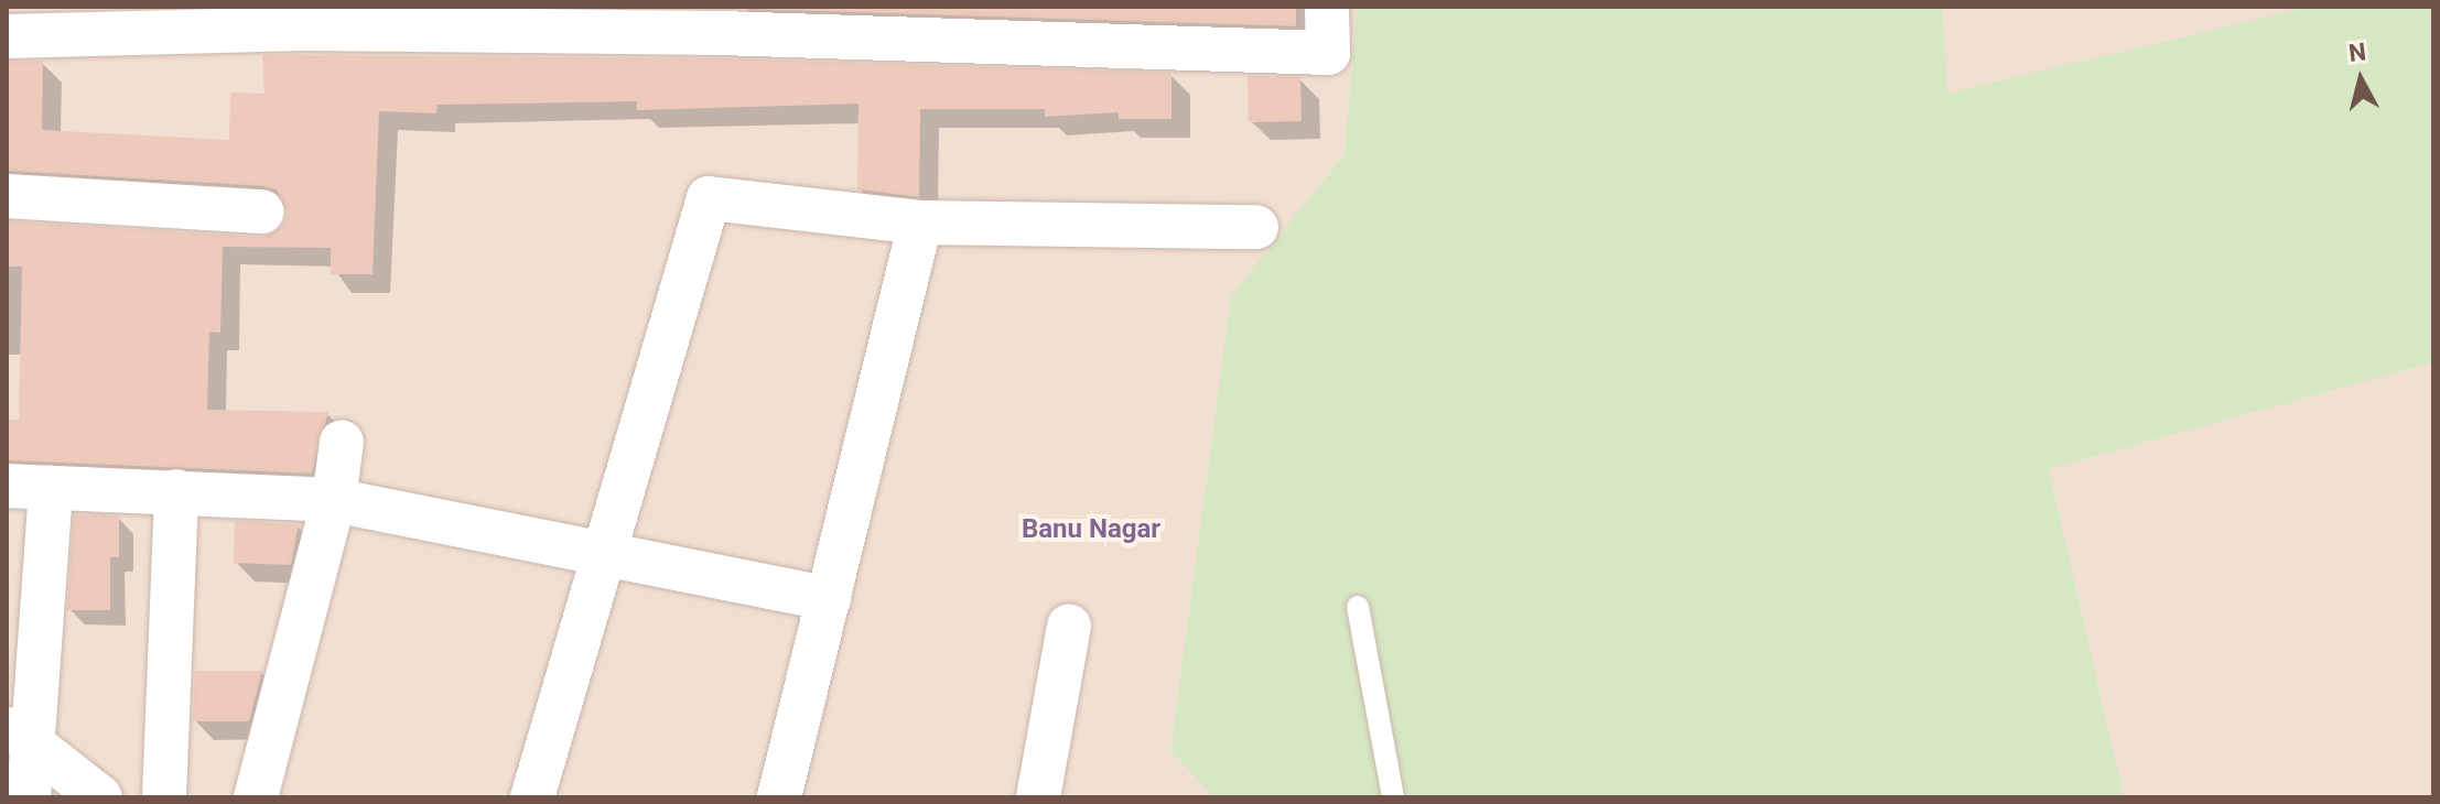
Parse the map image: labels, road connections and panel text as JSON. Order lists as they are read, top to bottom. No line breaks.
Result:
{"districts":["Banu Nagar"],"north":"top"}
